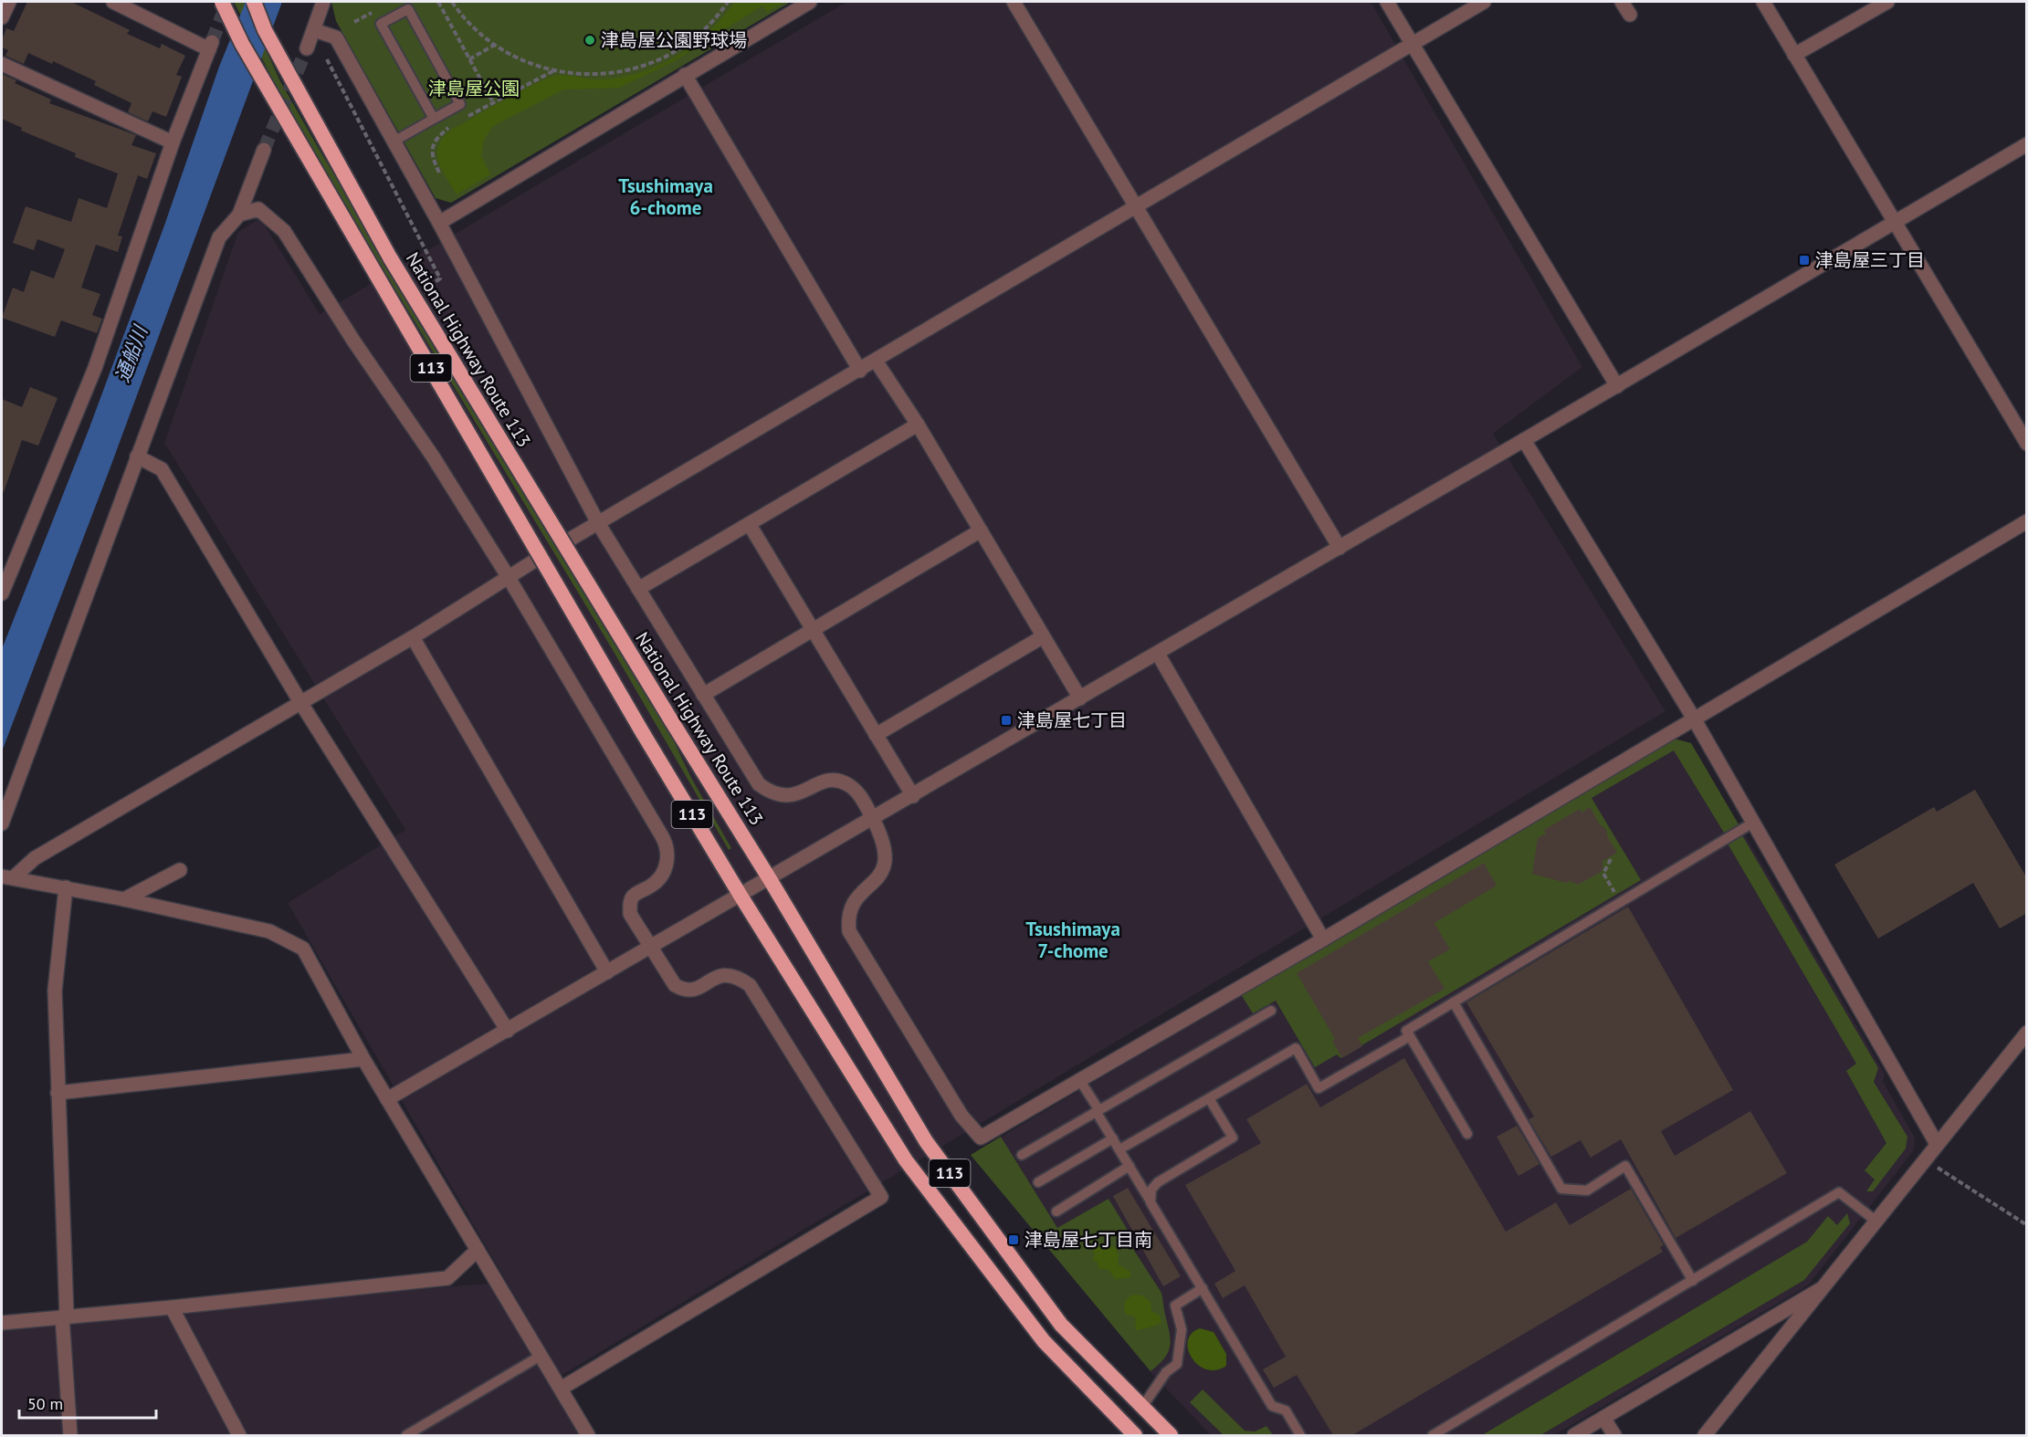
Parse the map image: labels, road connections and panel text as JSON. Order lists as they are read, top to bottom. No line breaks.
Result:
{"streets":{"highway":["National Highway Route 113","113"]},"districts":["Tsushimaya 6-chome","Tsushimaya 7-chome"],"water":["通船川"],"parks":["津島屋公園"],"places":{"other":["津島屋公園野球場"],"transit":["津島屋三丁目","津島屋七丁目","津島屋七丁目南"]},"scale_bar":"50 m"}
